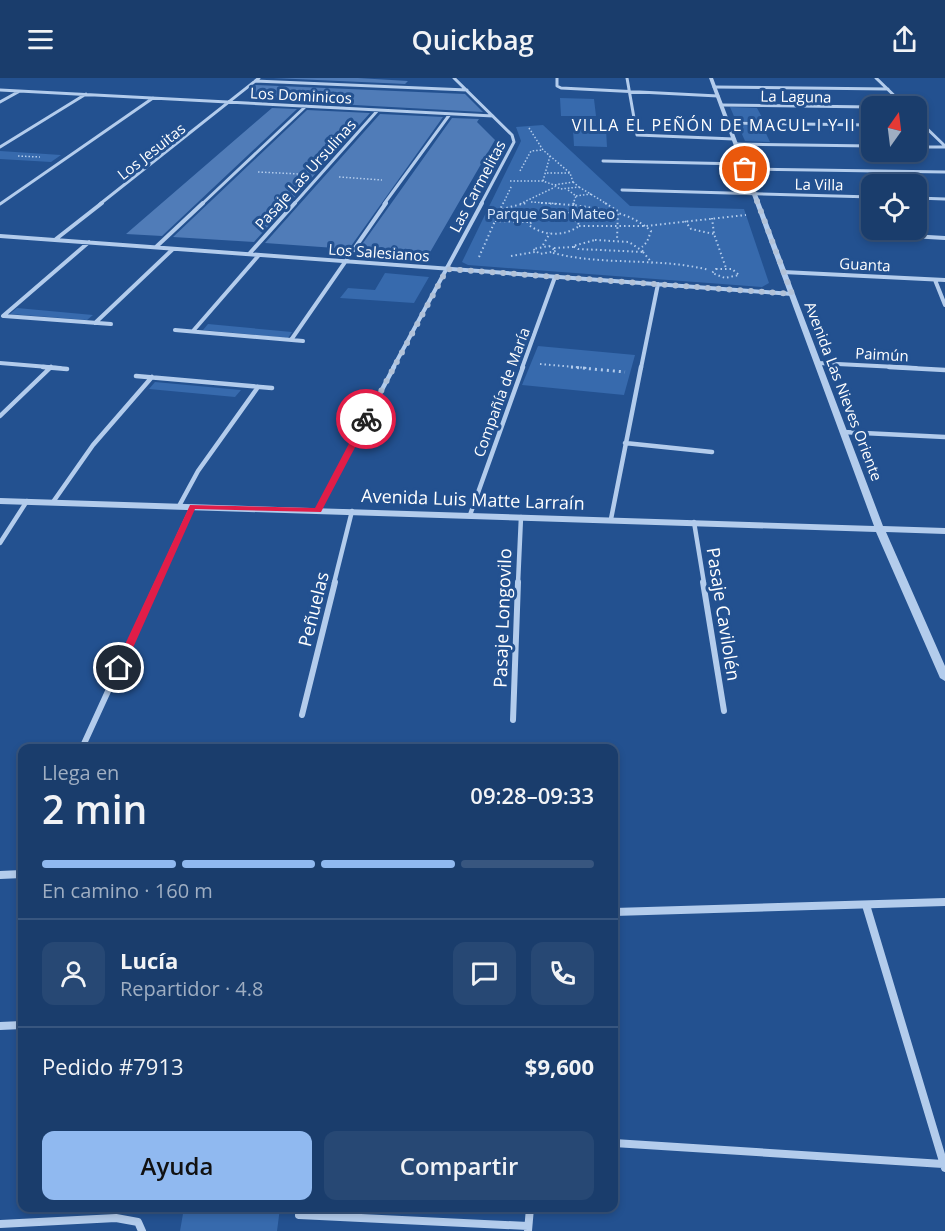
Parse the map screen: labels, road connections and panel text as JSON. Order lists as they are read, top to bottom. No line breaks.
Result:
{"streets":{"street":["Los Dominicos","La Laguna","Los Jesuitas","Pasaje Las Ursulinas","La Villa","Las Carmelitas","Los Salesianos","Guanta","Paimún","Avenida Las Nieves Oriente","Compañía de María","Avenida Luis Matte Larraín","Peñuelas","Pasaje Cavilolén","Pasaje Longovilo"]},"crossings":[["Los Dominicos","Los Jesuitas"],["Los Dominicos","Pasaje Las Ursulinas"],["Los Dominicos","Las Carmelitas"],["La Laguna","Avenida Las Nieves Oriente"],["Los Jesuitas","Los Salesianos"],["Pasaje Las Ursulinas","Los Salesianos"],["La Villa","Avenida Las Nieves Oriente"],["Las Carmelitas","Los Salesianos"],["Las Carmelitas","Avenida Luis Matte Larraín"],["Los Salesianos","Avenida Las Nieves Oriente"],["Los Salesianos","Compañía de María"],["Guanta","Avenida Las Nieves Oriente"],["Paimún","Avenida Las Nieves Oriente"],["Avenida Las Nieves Oriente","Avenida Luis Matte Larraín"],["Compañía de María","Avenida Luis Matte Larraín"],["Avenida Luis Matte Larraín","Peñuelas"],["Avenida Luis Matte Larraín","Pasaje Cavilolén"],["Avenida Luis Matte Larraín","Pasaje Longovilo"]],"districts":["VILLA EL PEÑÓN DE MACUL I Y II"],"parks":["Parque San Mateo"],"north":"top","page":{"header":"Quickbag","heading":["2 min","Llega en","09:28–09:33"],"panel":["Lucía","Repartidor · 4.8","Pedido #7913","$9,600"],"bar":"En camino · 160 m","buttons":["Ayuda","Compartir"]}}
